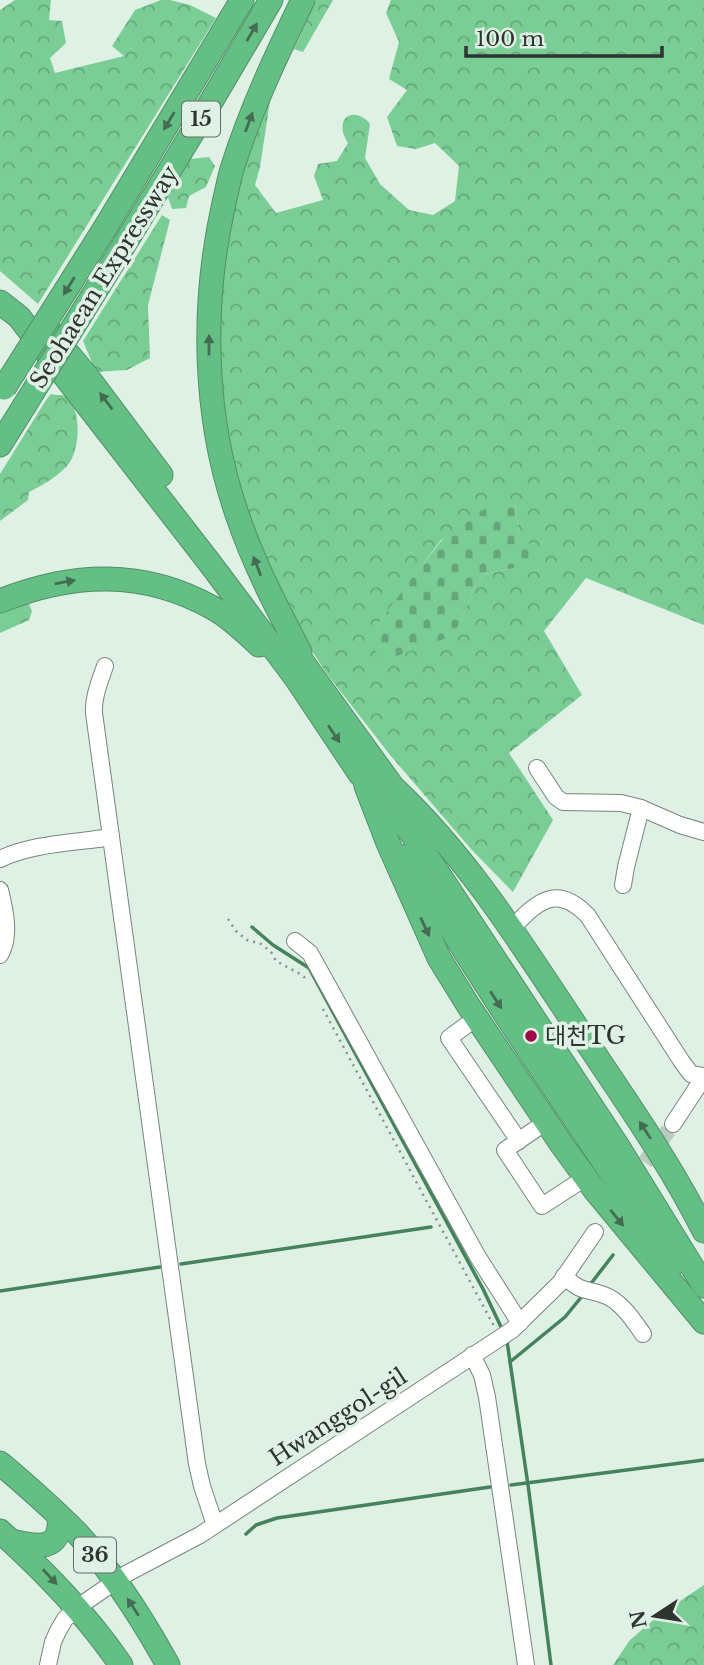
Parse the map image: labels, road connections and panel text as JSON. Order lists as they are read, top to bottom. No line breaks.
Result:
{"streets":{"highway":["15","Seohaean Expressway","36"],"street":["Hwanggol-gil"]},"crossings":[["Hwanggol-gil","36"]],"places":["대천TG"],"scale_bar":"100 m","north":"left"}
